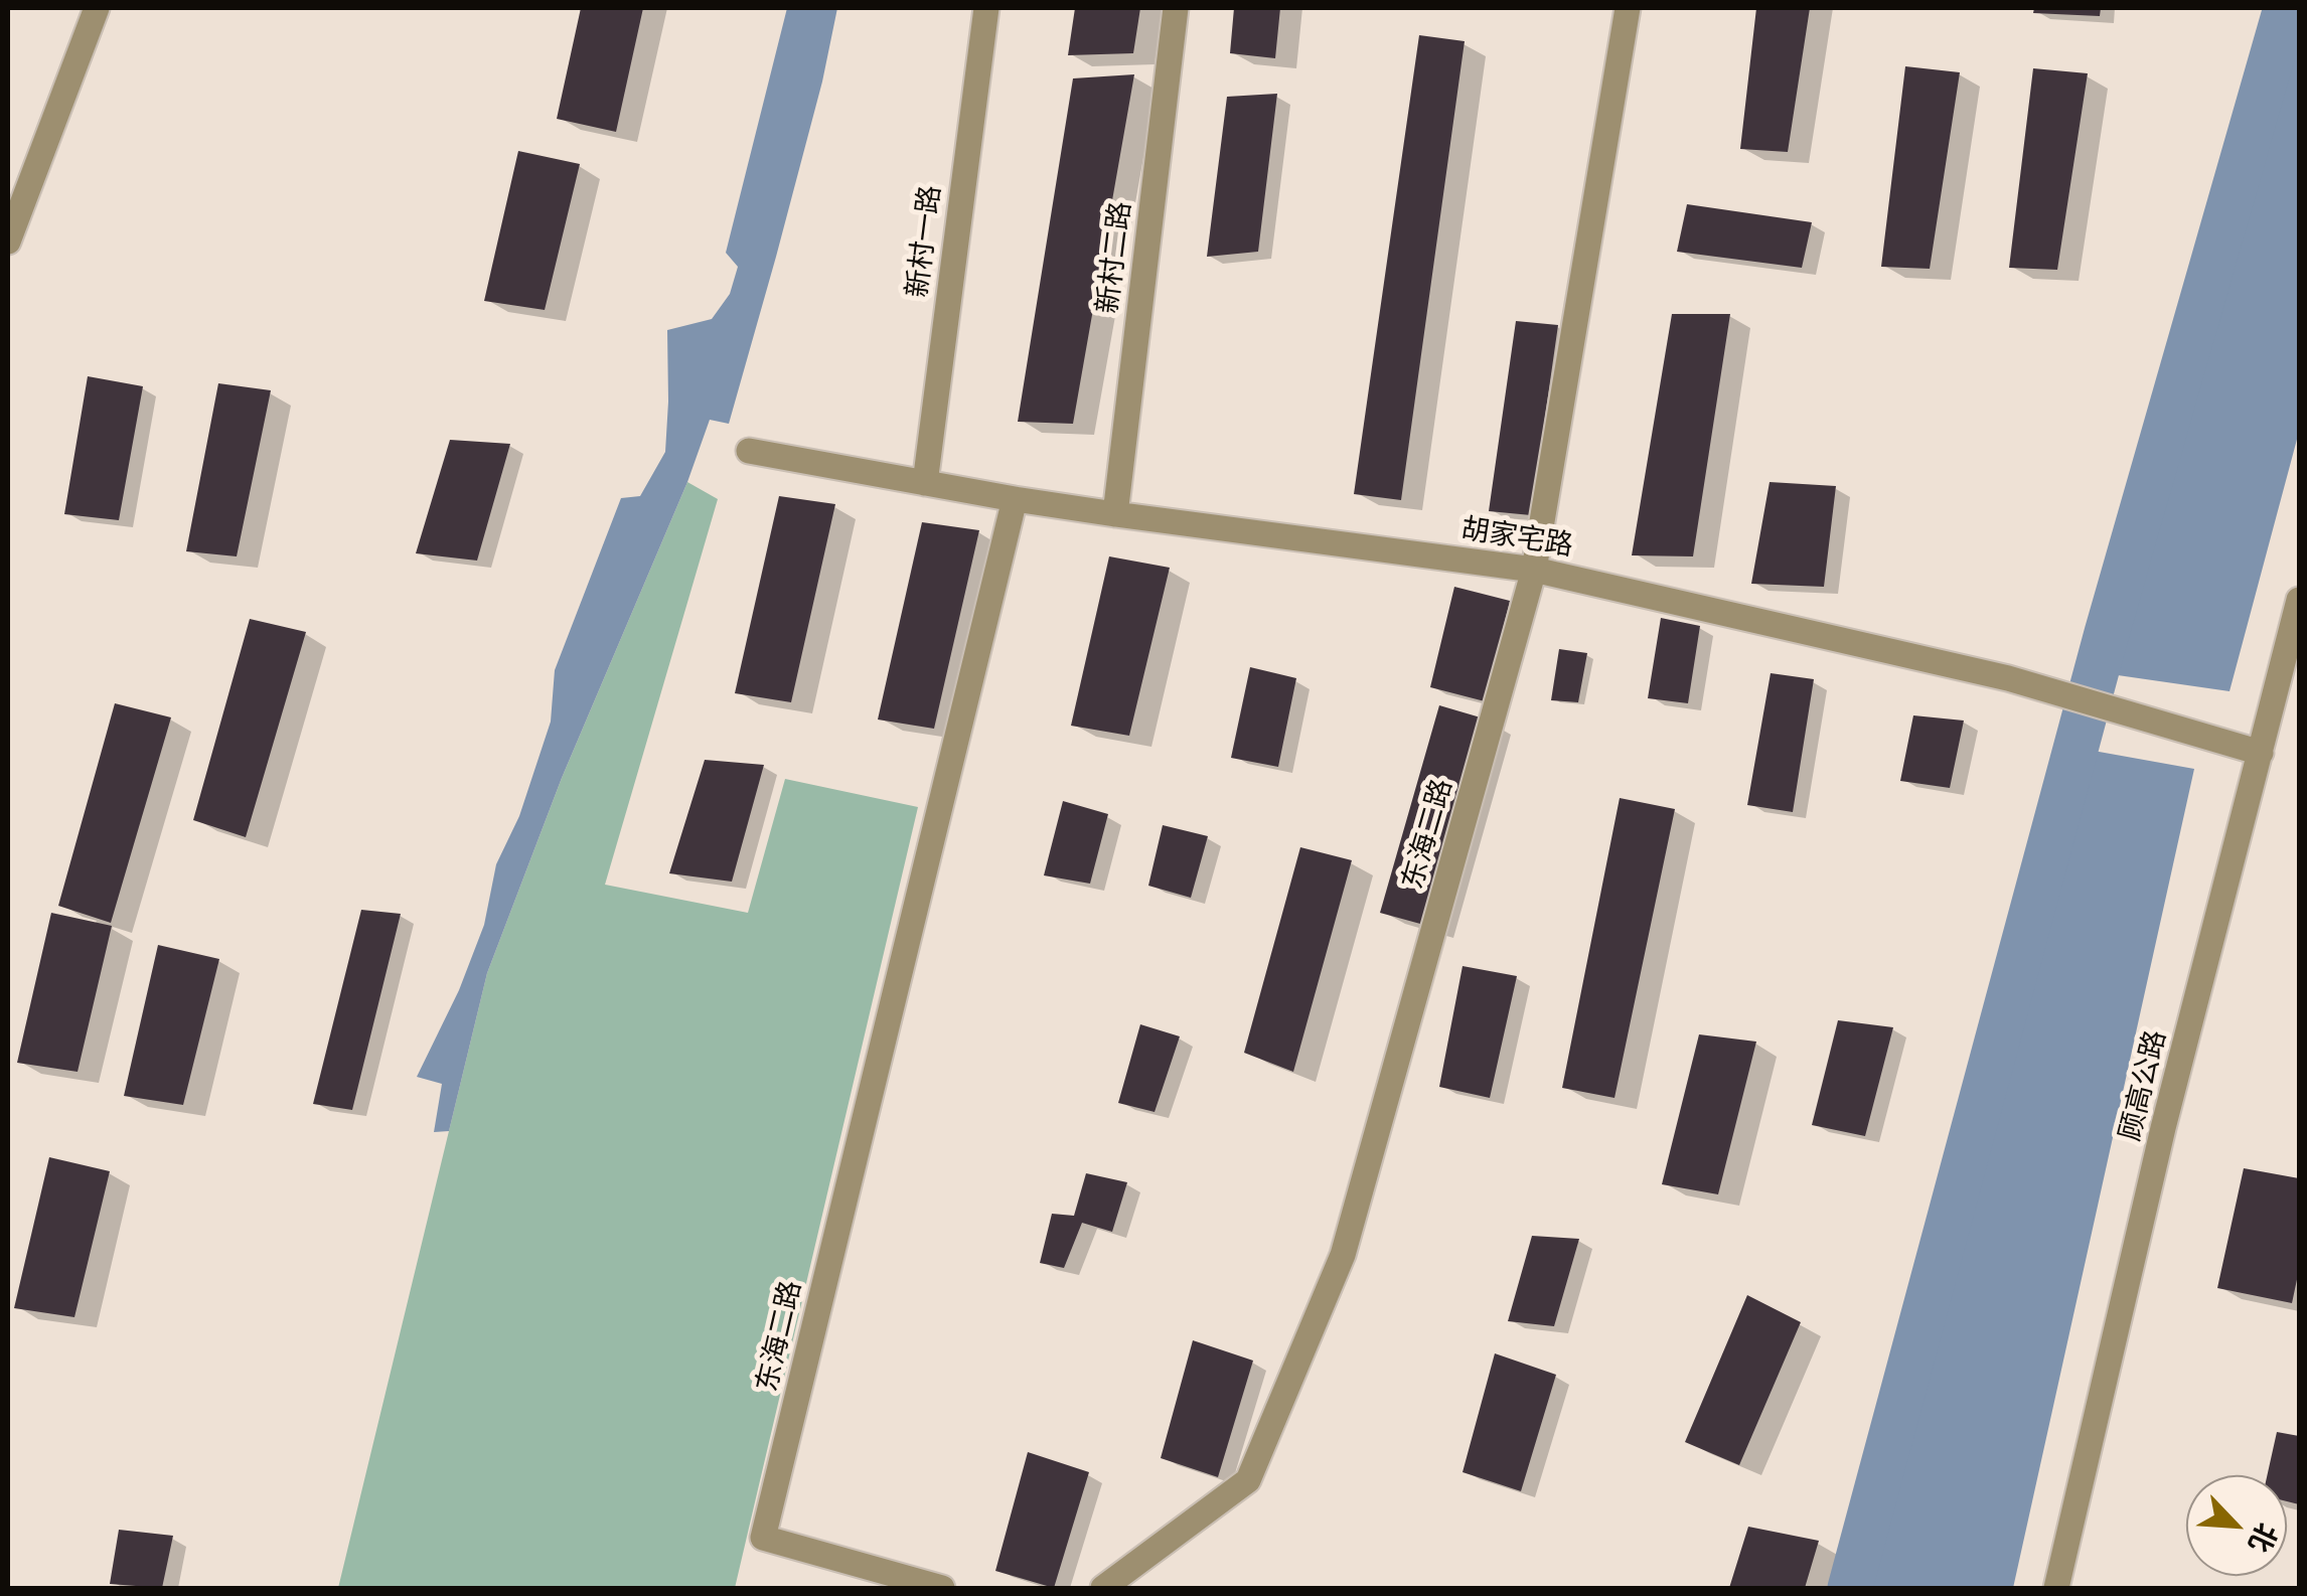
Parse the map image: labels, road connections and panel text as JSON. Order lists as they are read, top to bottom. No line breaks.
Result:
{"streets":{"street":["新村一路","新村二路","胡家宅路","东海二路","顾高公路"]},"crossings":[["新村一路","胡家宅路"],["新村二路","胡家宅路"],["胡家宅路","东海二路"],["胡家宅路","顾高公路"]],"north":"bottom right"}
